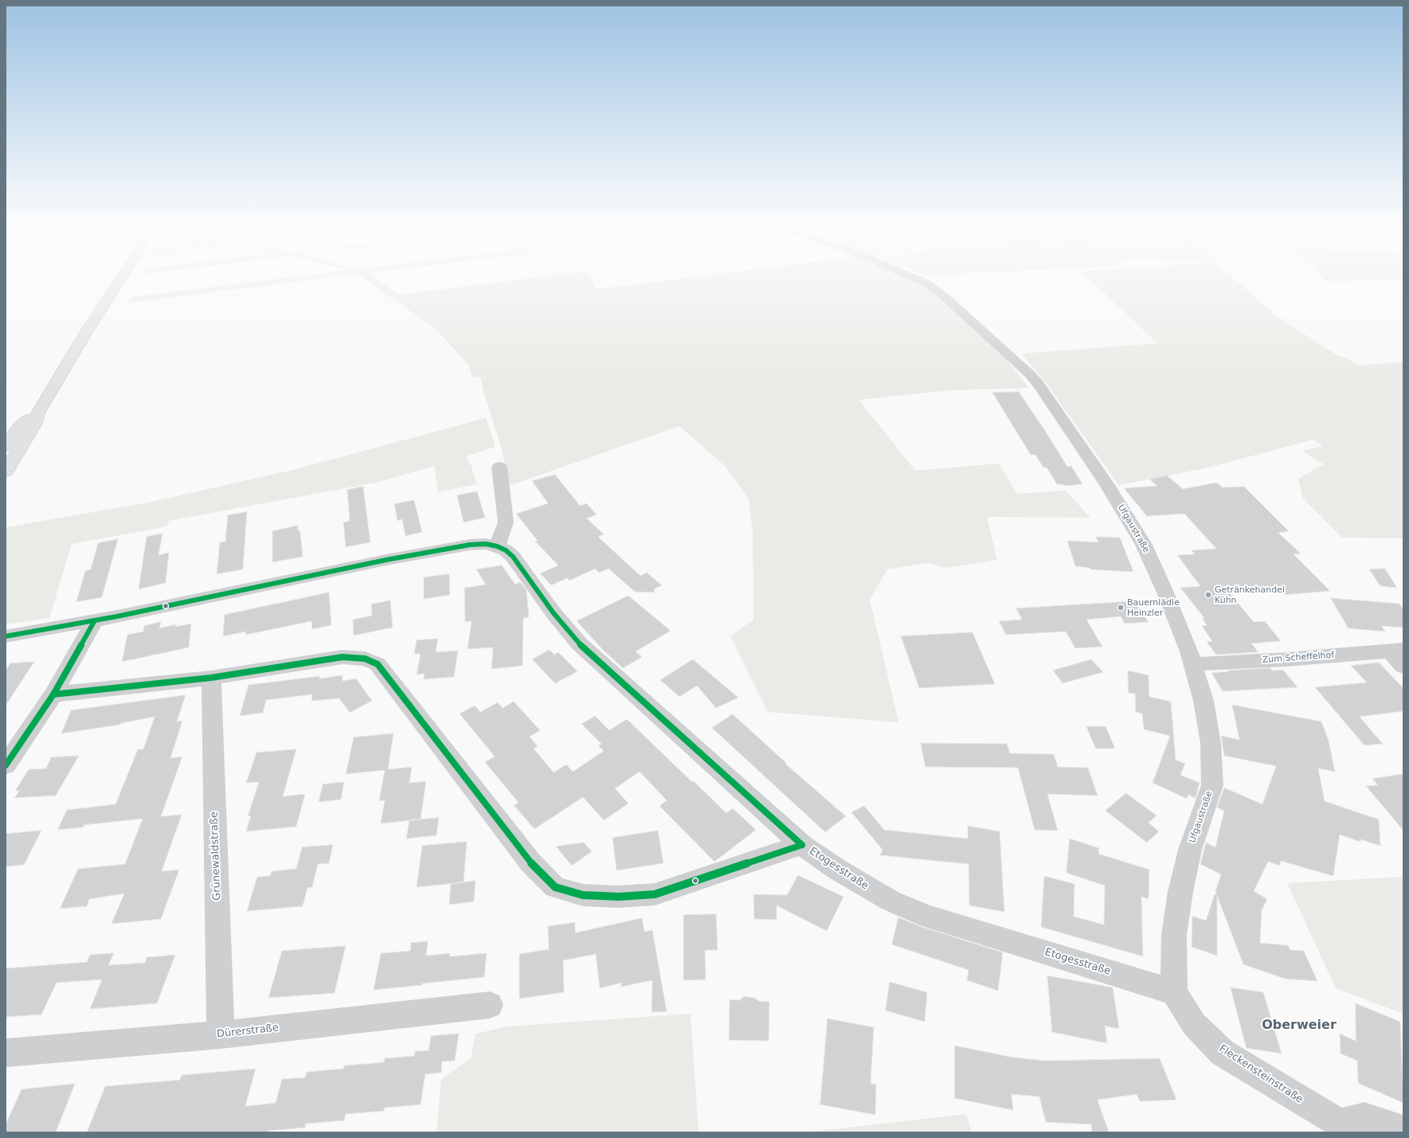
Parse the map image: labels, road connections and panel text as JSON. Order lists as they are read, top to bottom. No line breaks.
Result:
{"streets":{"street":["Ufgaustraße","Zum Scheffelhof","Grünewaldstraße","Etogesstraße","Dürerstraße","Fleckensteinstraße"]},"crossings":[["Ufgaustraße","Zum Scheffelhof"],["Ufgaustraße","Etogesstraße"],["Ufgaustraße","Fleckensteinstraße"],["Grünewaldstraße","Dürerstraße"],["Etogesstraße","Fleckensteinstraße"]],"districts":["Oberweier"],"places":["Getränkehandel Kühn","Bauernlädle Heinzler"]}
